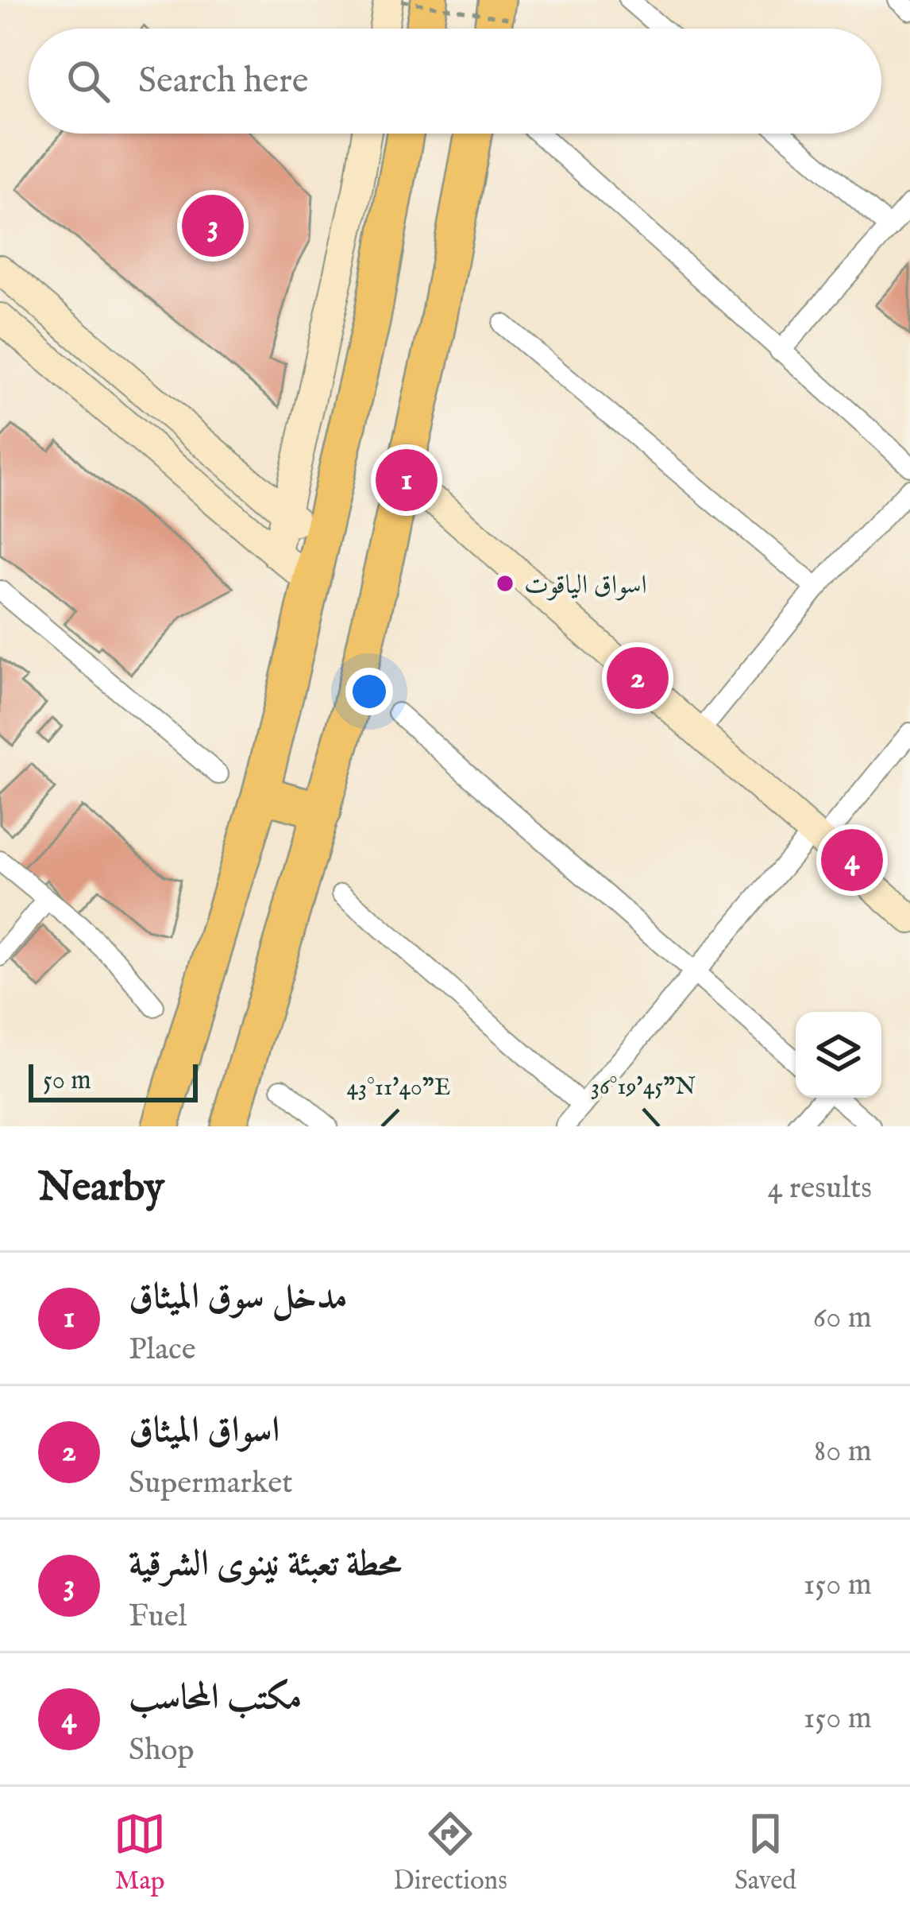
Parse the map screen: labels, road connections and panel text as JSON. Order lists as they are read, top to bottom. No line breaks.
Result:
{"places":["اسواق الياقوت"],"scale_bar":"50 m","page":{"search":"Search here","pins":["3","1","2","4"],"scale":"50 m","heading":["Nearby","4 results"],"list":[{"mark":"1","name":"مدخل سوق الميثاق","note":"Place","value":"60 m"},{"mark":"2","name":"اسواق الميثاق","note":"Supermarket","value":"80 m"},{"mark":"3","name":"محطة تعبئة نينوى الشرقية","note":"Fuel","value":"150 m"},{"mark":"4","name":"مكتب المحاسب","note":"Shop","value":"150 m"}],"nav":["Map","Directions","Saved"]},"coordinates":["36°19'45\"N","43°11'40\"E"]}
